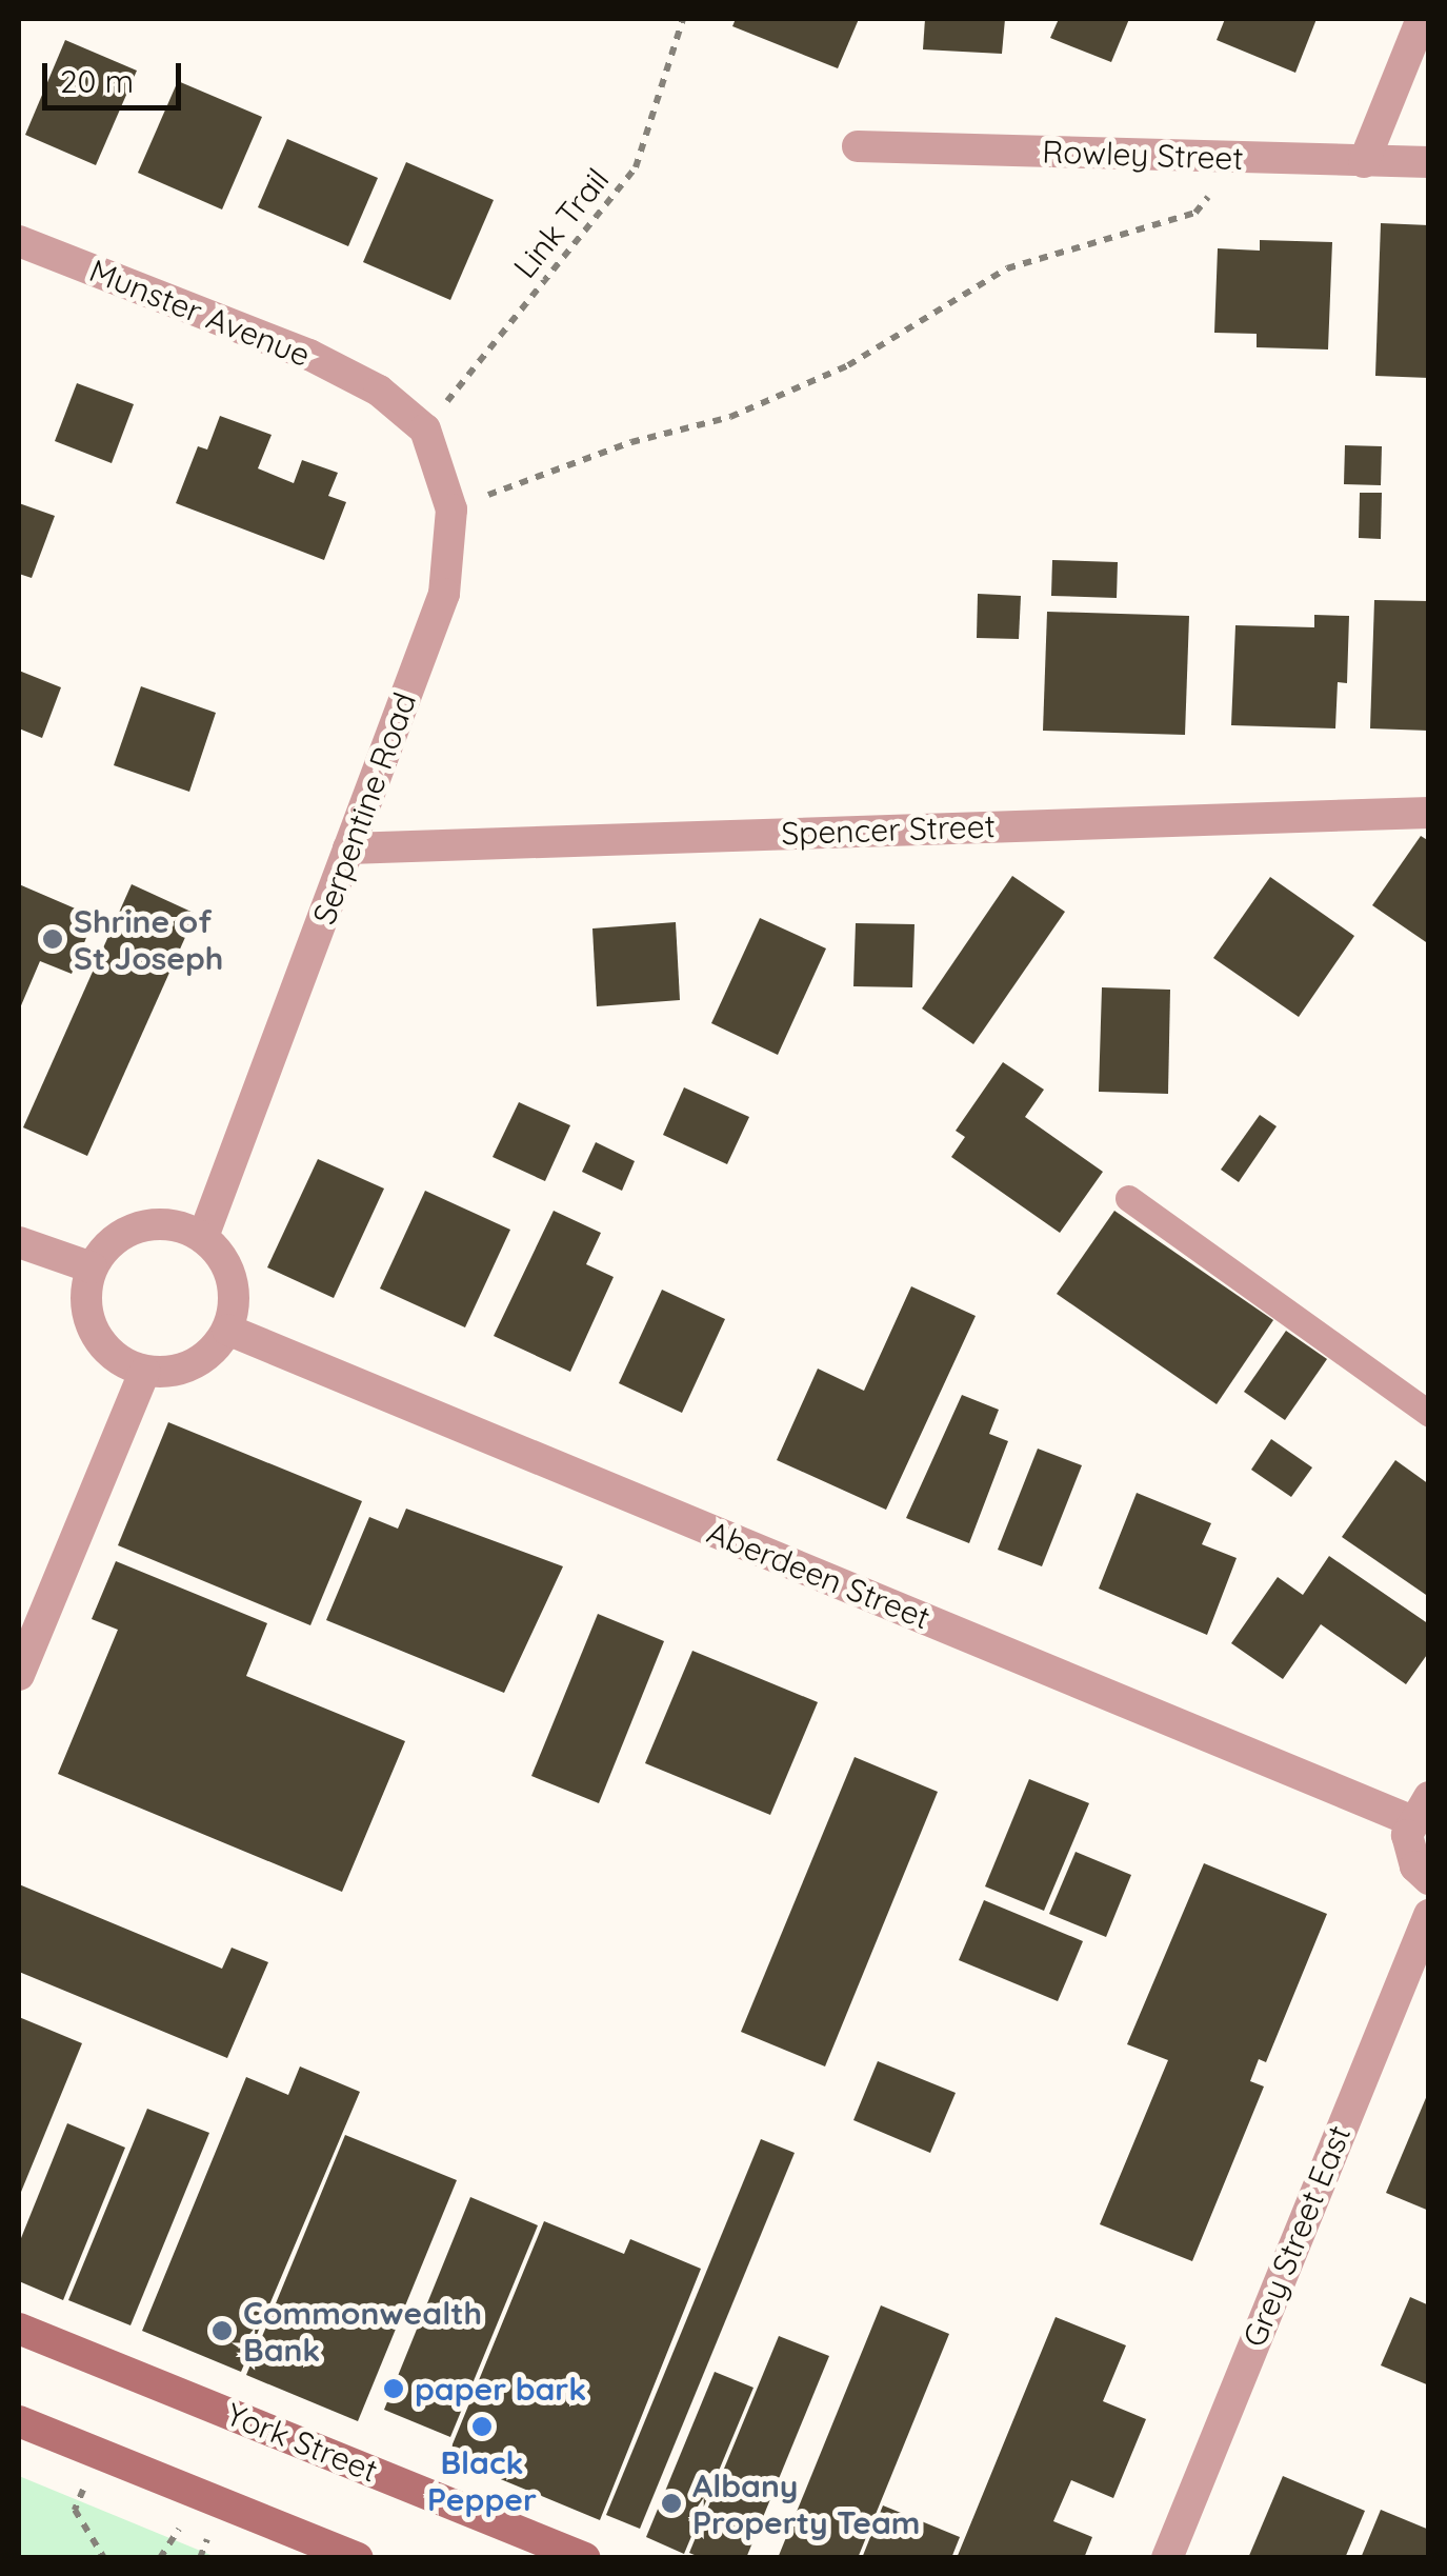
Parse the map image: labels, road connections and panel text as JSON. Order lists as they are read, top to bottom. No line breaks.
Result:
{"streets":{"main road":["York Street"],"street":["Rowley Street","Munster Avenue","Serpentine Road","Spencer Street","Aberdeen Street","Grey Street East"],"path":["Link Trail"]},"crossings":[["Link Trail","Munster Avenue"],["Link Trail","Serpentine Road"],["Munster Avenue","Serpentine Road"],["Serpentine Road","Spencer Street"],["Serpentine Road","Aberdeen Street"]],"places":["Shrine of St Joseph","Commonwealth Bank","paper bark","Black Pepper","Albany Property Team"],"scale_bar":"20 m"}
